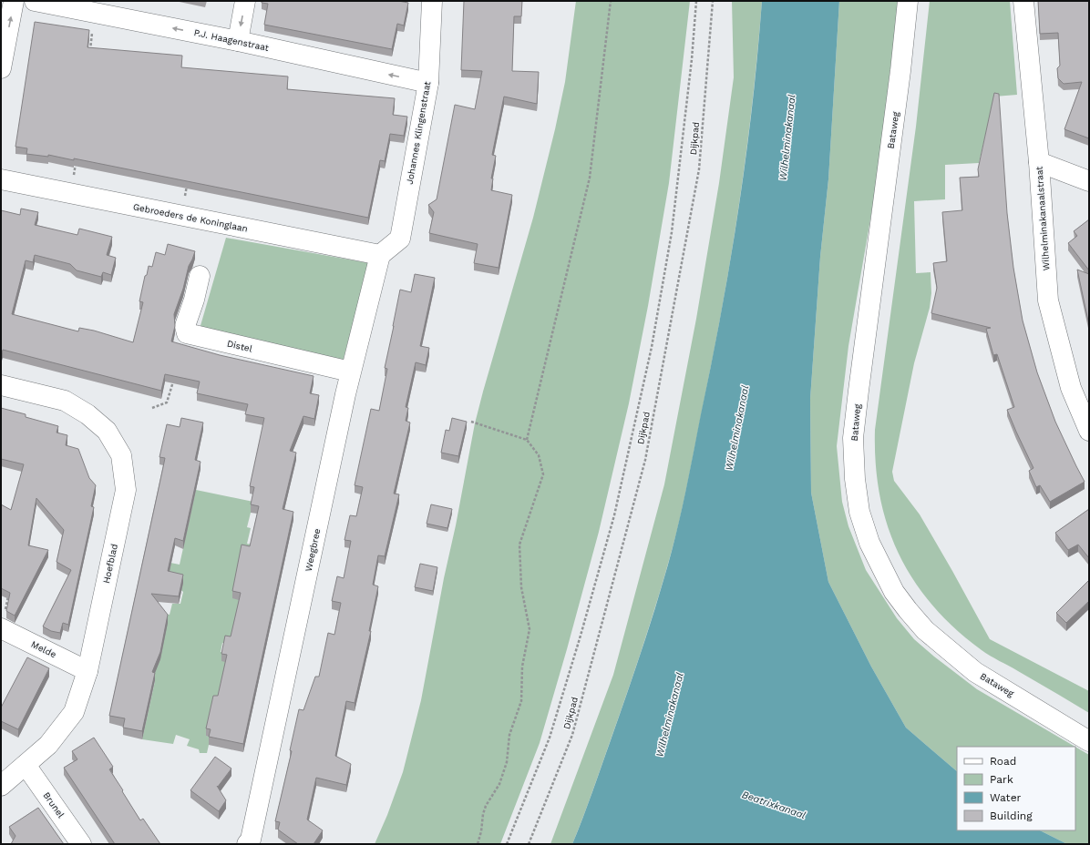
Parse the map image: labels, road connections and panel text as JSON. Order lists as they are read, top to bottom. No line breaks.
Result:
{"streets":{"street":["P.J. Haagenstraat","Bataweg","Johannes Klingenstraat","Gebroeders de Koninglaan","Wilhelminakanaalstraat","Distel","Weegbree","Hoefblad","Melde","Brunel"],"path":["Dijkpad"]},"crossings":[["P.J. Haagenstraat","Johannes Klingenstraat"],["Johannes Klingenstraat","Gebroeders de Koninglaan"],["Johannes Klingenstraat","Weegbree"],["Gebroeders de Koninglaan","Weegbree"],["Distel","Weegbree"],["Hoefblad","Melde"],["Hoefblad","Brunel"]],"one_way":["P.J. Haagenstraat"],"water":["Wilhelminakanaal","Beatrixkanaal"],"legend":["Road","Park","Water","Building"]}
